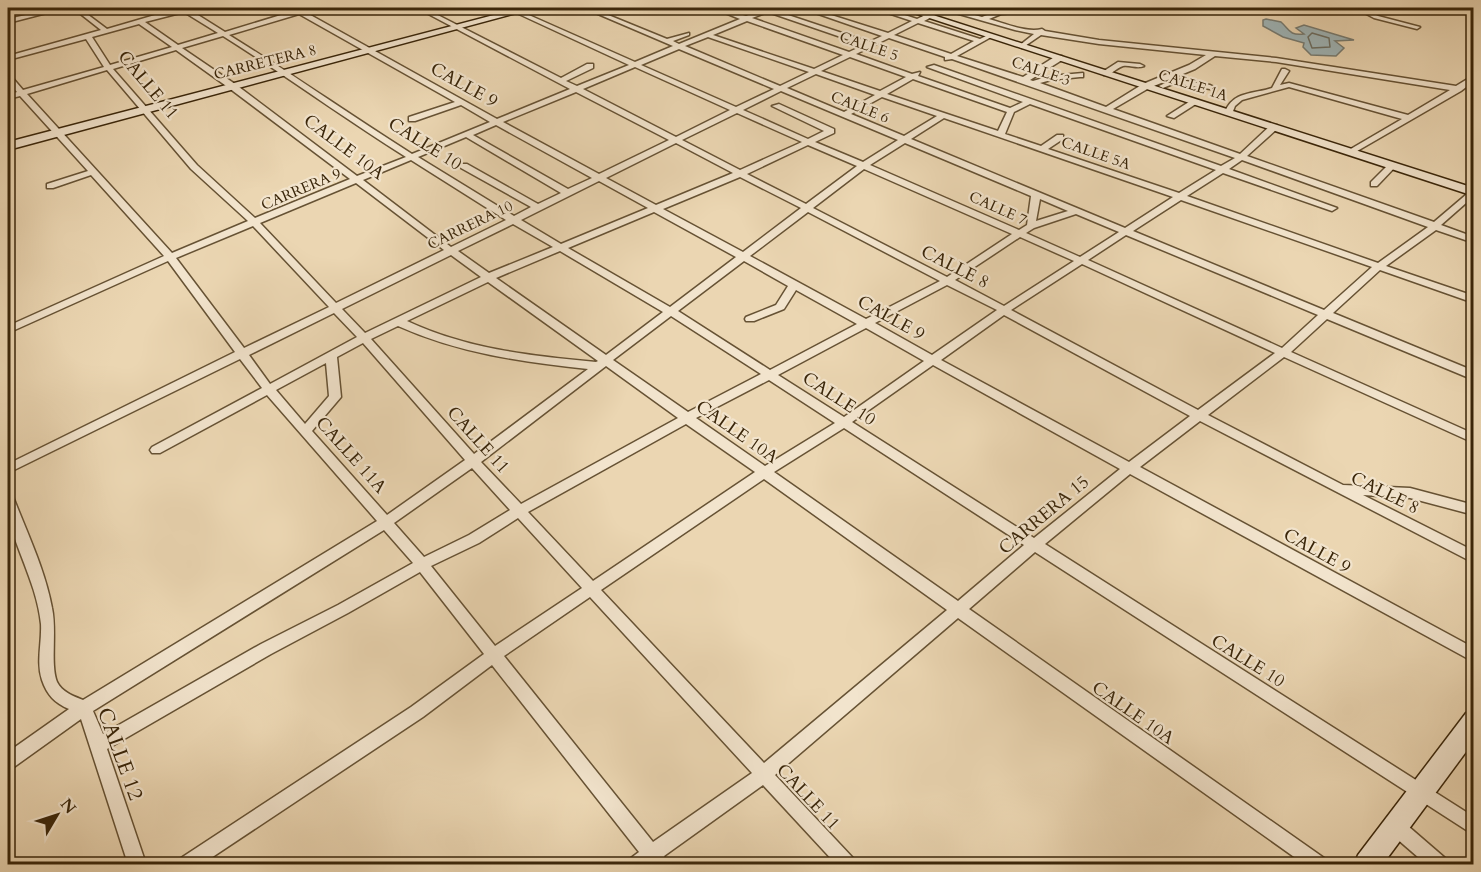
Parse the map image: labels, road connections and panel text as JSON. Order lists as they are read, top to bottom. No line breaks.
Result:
{"streets":{"street":["CALLE 5","CARRETERA 8","CALLE 3","CALLE 11","CALLE 9","CALLE 1A","CALLE 6","CALLE 10","CALLE 10A","CALLE 5A","CARRERA 9","CALLE 7","CARRERA 10","CALLE 8","CALLE 11A","CARRERA 15","CALLE 12"]},"crossings":[["CALLE 5","CARRERA 9"],["CALLE 5","CARRERA 10"],["CARRETERA 8","CALLE 11"],["CARRETERA 8","CALLE 9"],["CARRETERA 8","CALLE 10"],["CARRETERA 8","CALLE 10A"],["CARRETERA 8","CALLE 7"],["CARRETERA 8","CALLE 8"],["CARRETERA 8","CALLE 11A"],["CALLE 3","CARRERA 10"],["CALLE 3","CARRERA 15"],["CALLE 11","CARRERA 9"],["CALLE 11","CARRERA 10"],["CALLE 11","CARRERA 15"],["CALLE 9","CARRERA 9"],["CALLE 9","CARRERA 10"],["CALLE 9","CARRERA 15"],["CALLE 1A","CARRERA 10"],["CALLE 1A","CARRERA 15"],["CALLE 6","CARRERA 9"],["CALLE 6","CARRERA 10"],["CALLE 6","CARRERA 15"],["CALLE 10","CARRERA 9"],["CALLE 10","CARRERA 10"],["CALLE 10","CARRERA 15"],["CALLE 10A","CARRERA 9"],["CALLE 10A","CARRERA 10"],["CALLE 10A","CARRERA 15"],["CALLE 5A","CARRERA 9"],["CALLE 5A","CARRERA 10"],["CALLE 5A","CARRERA 15"],["CARRERA 9","CALLE 7"],["CARRERA 9","CALLE 8"],["CARRERA 9","CALLE 11A"],["CALLE 7","CARRERA 10"],["CALLE 7","CARRERA 15"],["CARRERA 10","CALLE 8"],["CARRERA 10","CALLE 11A"],["CALLE 8","CARRERA 15"],["CALLE 11A","CARRERA 15"]],"north":"top right"}
